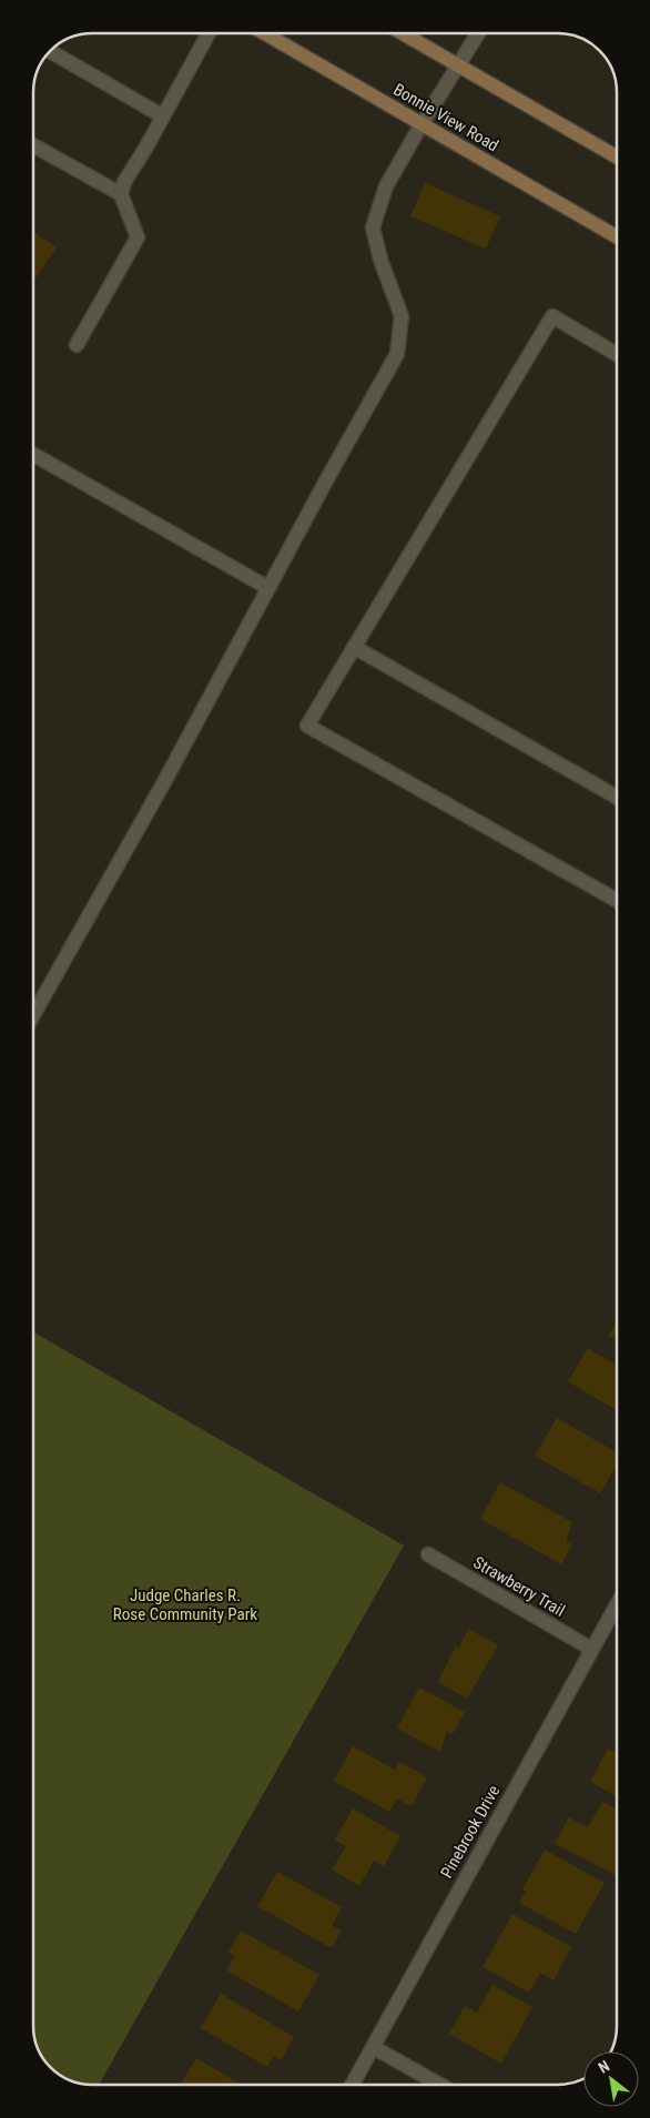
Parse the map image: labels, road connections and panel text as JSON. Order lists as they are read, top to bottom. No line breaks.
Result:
{"streets":{"main road":["Bonnie View Road"],"street":["Strawberry Trail","Pinebrook Drive"]},"crossings":[["Strawberry Trail","Pinebrook Drive"]],"parks":["Judge Charles R. Rose Community Park"],"north":"top left"}
